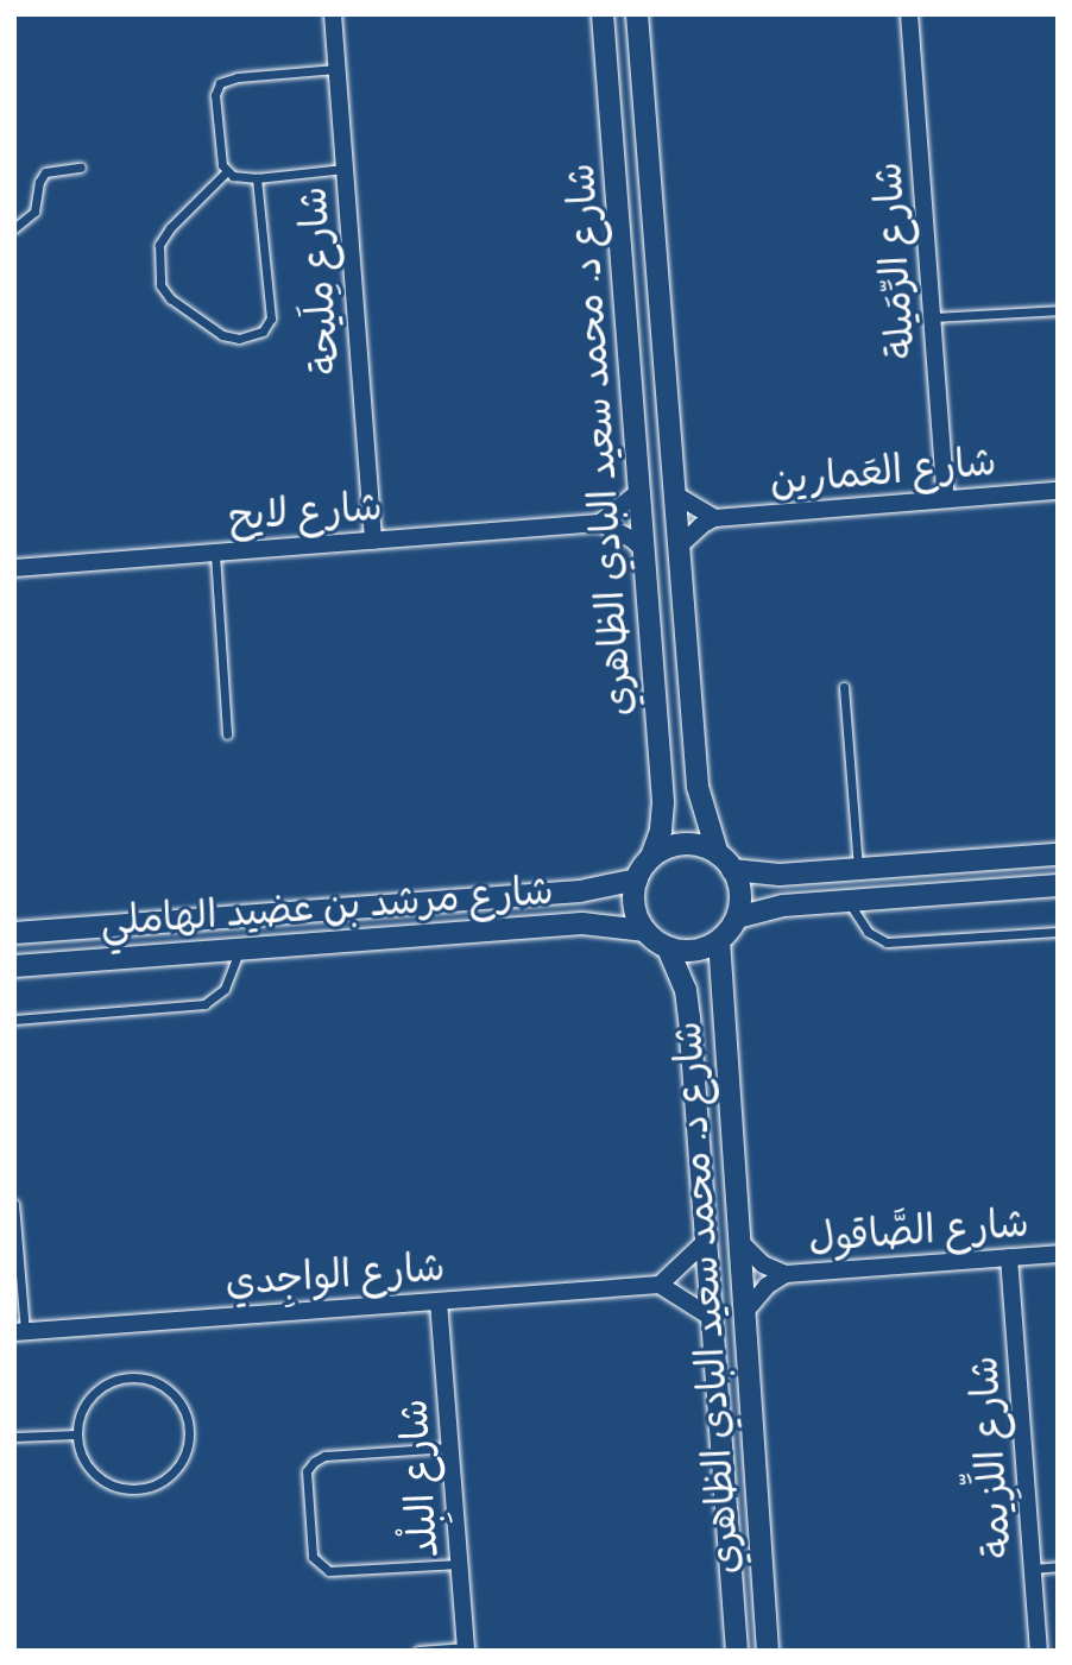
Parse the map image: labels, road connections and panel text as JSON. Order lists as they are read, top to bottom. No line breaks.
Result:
{"streets":{"street":["شارع الرِّمَيلة","شارع مِلَيحة","شارع د. محمد سعيد البادي الظاهري","شارع العَمارين","شارع لايح","شارع مرشد بن عضيد الهاملي","شارع الصَّاقول","شارع الواجِدي","شارع اللِّزِيمة","شارع البِلْد"]},"crossings":[["شارع الرِّمَيلة","شارع العَمارين"],["شارع مِلَيحة","شارع لايح"],["شارع د. محمد سعيد البادي الظاهري","شارع العَمارين"],["شارع د. محمد سعيد البادي الظاهري","شارع مرشد بن عضيد الهاملي"],["شارع د. محمد سعيد البادي الظاهري","شارع الصَّاقول"],["شارع الصَّاقول","شارع اللِّزِيمة"],["شارع الواجِدي","شارع البِلْد"]]}
